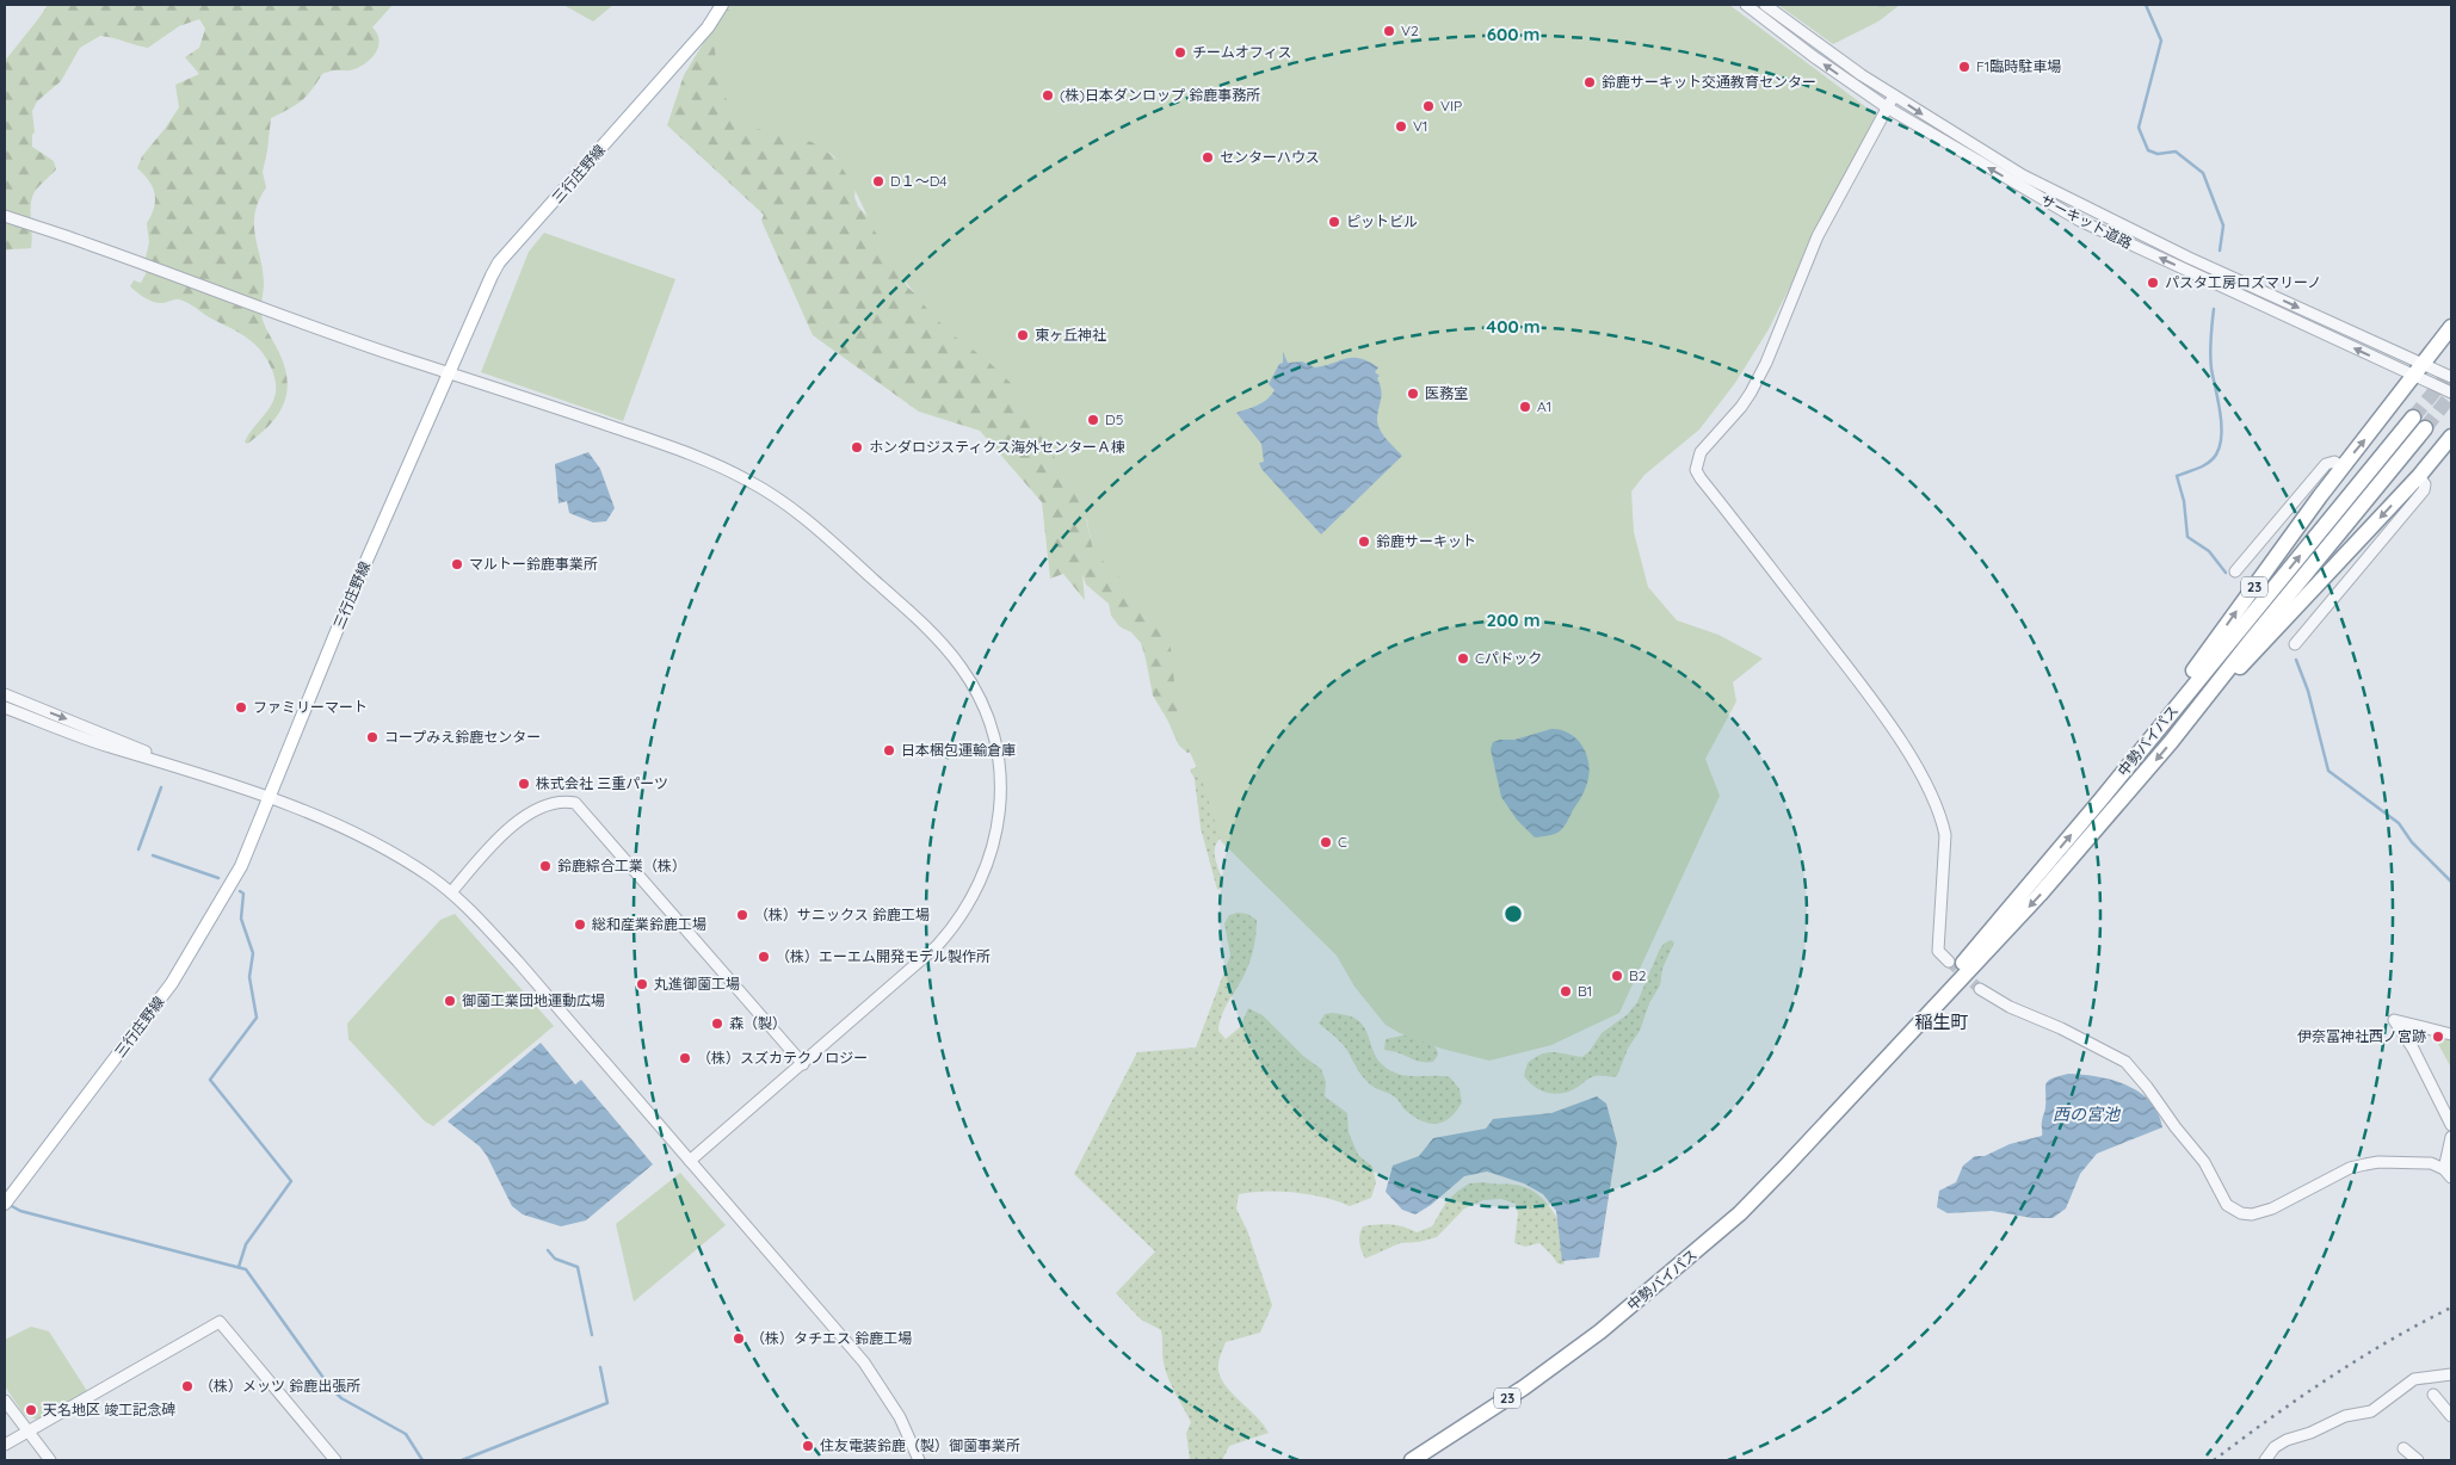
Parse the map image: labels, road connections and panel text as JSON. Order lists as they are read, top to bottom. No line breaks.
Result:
{"streets":{"highway":["23","中勢バイパス"],"main road":["三行庄野線"],"street":["サーキット道路"]},"crossings":[["サーキット道路","23"],["23","中勢バイパス"]],"districts":["稲生町"],"water":["西の宮池"],"places":["V2","チームオフィス","F1臨時駐車場","鈴鹿サーキット交通教育センター","(株)日本ダンロップ 鈴鹿事務所","VIP","V1","センターハウス","D１～D4","ピットビル","パスタ工房ロズマリーノ","東ヶ丘神社","医務室","A1","D5","ホンダロジスティクス海外センターＡ棟","鈴鹿サーキット","マルトー鈴鹿事業所","Cパドック","ファミリーマート","コープみえ鈴鹿センター","日本梱包運輸倉庫","株式会社 三重パーツ","C","鈴鹿綜合工業（株）","（株）サニックス 鈴鹿工場","総和産業鈴鹿工場","（株）エーエム開発モデル製作所","B2","丸進御薗工場","B1","御薗工業団地運動広場","森（製）","伊奈冨神社西ノ宮跡","（株）スズカテクノロジー","（株）タチエス 鈴鹿工場","（株）メッツ 鈴鹿出張所","天名地区 竣工記念碑","住友電装鈴鹿（製）御薗事業所"],"rings":["600 m","400 m","200 m"]}
